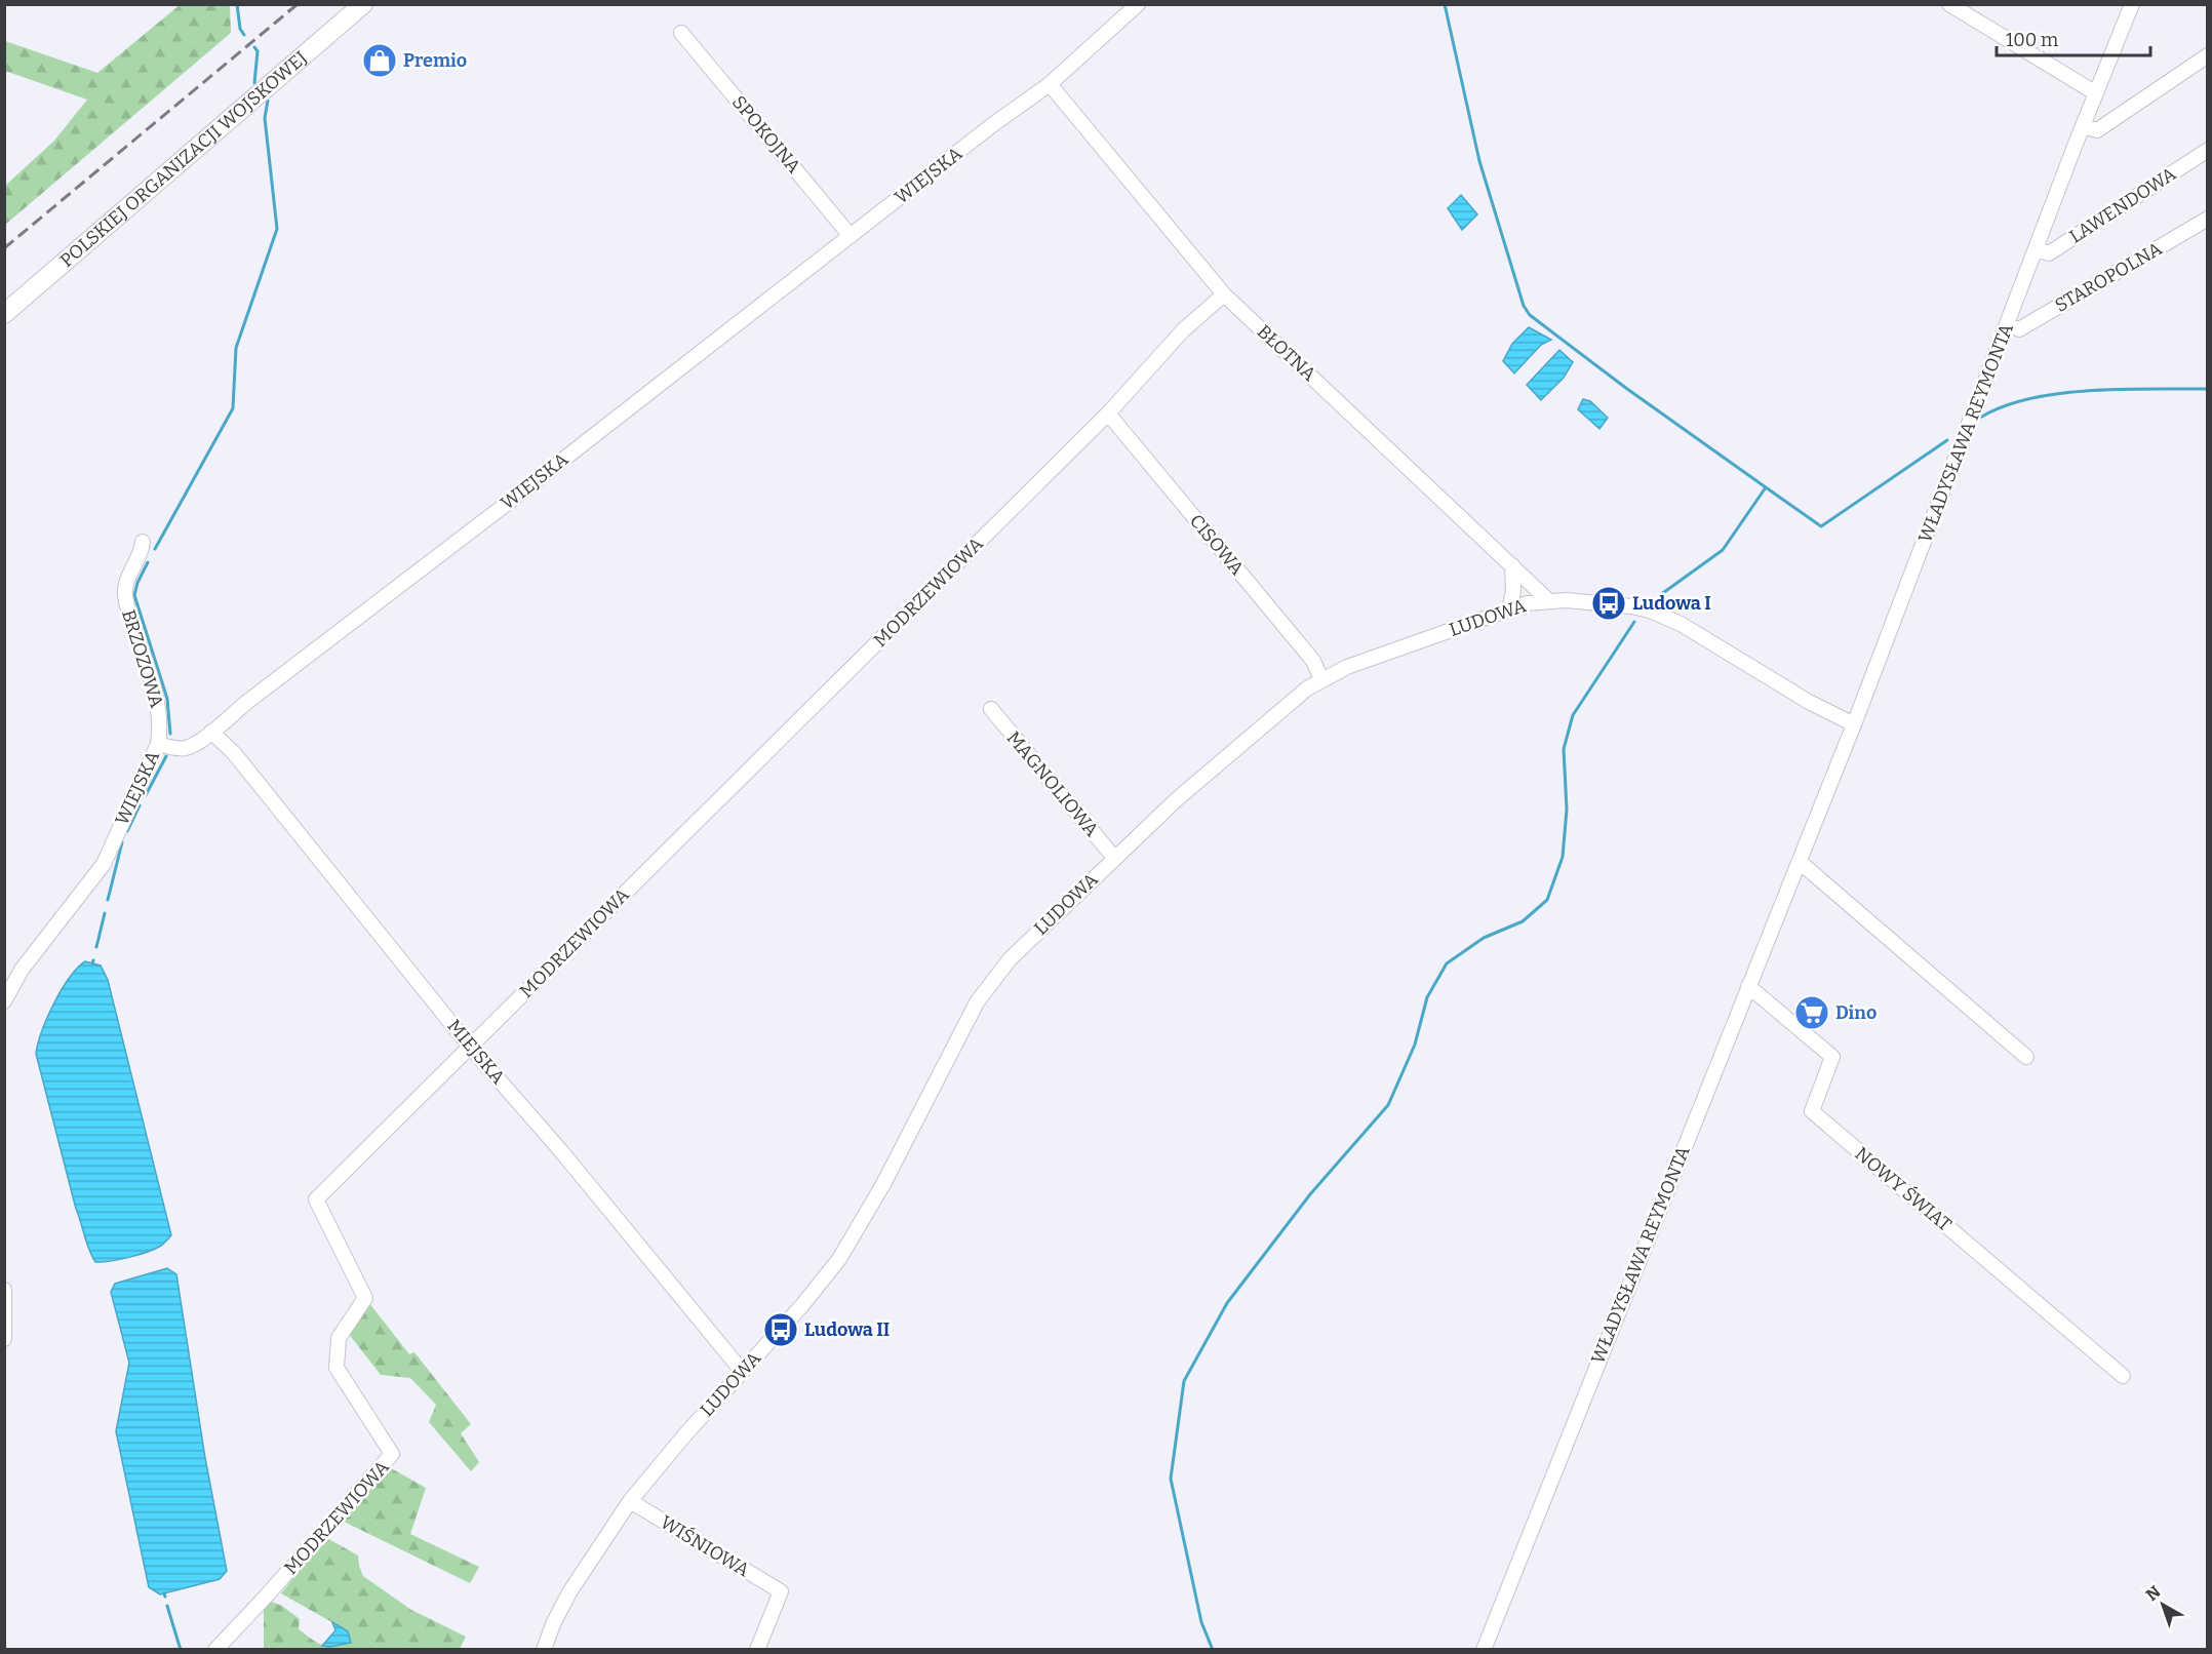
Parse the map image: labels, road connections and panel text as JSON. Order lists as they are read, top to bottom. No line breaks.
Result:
{"streets":{"main road":["POLSKIEJ ORGANIZACJI WOJSKOWEJ"],"street":["SPOKOJNA","WIEJSKA","LAWENDOWA","STAROPOLNA","BŁOTNA","WŁADYSŁAWA REYMONTA","CISOWA","MODRZEWIOWA","LUDOWA","BRZOZOWA","MAGNOLIOWA","MIEJSKA","NOWY ŚWIAT","WIŚNIOWA"]},"crossings":[["SPOKOJNA","WIEJSKA"],["WIEJSKA","BŁOTNA"],["WIEJSKA","BRZOZOWA"],["WIEJSKA","MIEJSKA"],["LAWENDOWA","WŁADYSŁAWA REYMONTA"],["STAROPOLNA","WŁADYSŁAWA REYMONTA"],["BŁOTNA","MODRZEWIOWA"],["BŁOTNA","LUDOWA"],["WŁADYSŁAWA REYMONTA","LUDOWA"],["WŁADYSŁAWA REYMONTA","NOWY ŚWIAT"],["CISOWA","MODRZEWIOWA"],["CISOWA","LUDOWA"],["MODRZEWIOWA","MIEJSKA"],["LUDOWA","MAGNOLIOWA"],["LUDOWA","MIEJSKA"],["LUDOWA","WIŚNIOWA"]],"places":{"shop":["Premio"],"bus stop":["Ludowa I","Ludowa II"],"supermarket":["Dino"]},"scale_bar":"100 m","north":"top left"}
